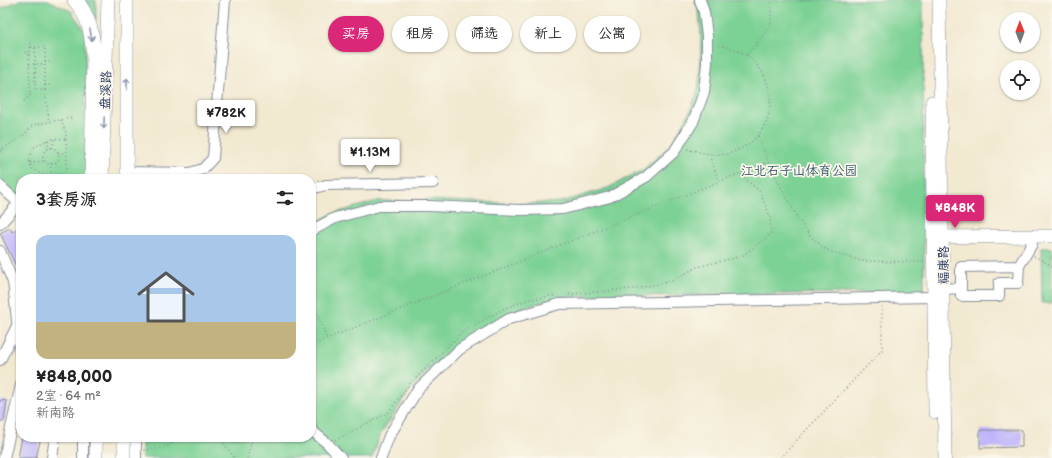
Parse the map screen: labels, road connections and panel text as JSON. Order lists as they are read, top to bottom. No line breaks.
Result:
{"streets":{"main road":["盘溪路","福康路"]},"parks":["江北石子山体育公园"],"north":"top","page":{"chip":["买房","租房","筛选","新上","公寓"],"price":["¥782K","¥1.13M","¥848K"],"heading":"3套房源","list":[{"name":"¥848,000","note":"2室 · 64 m² · 新南路"}]}}
